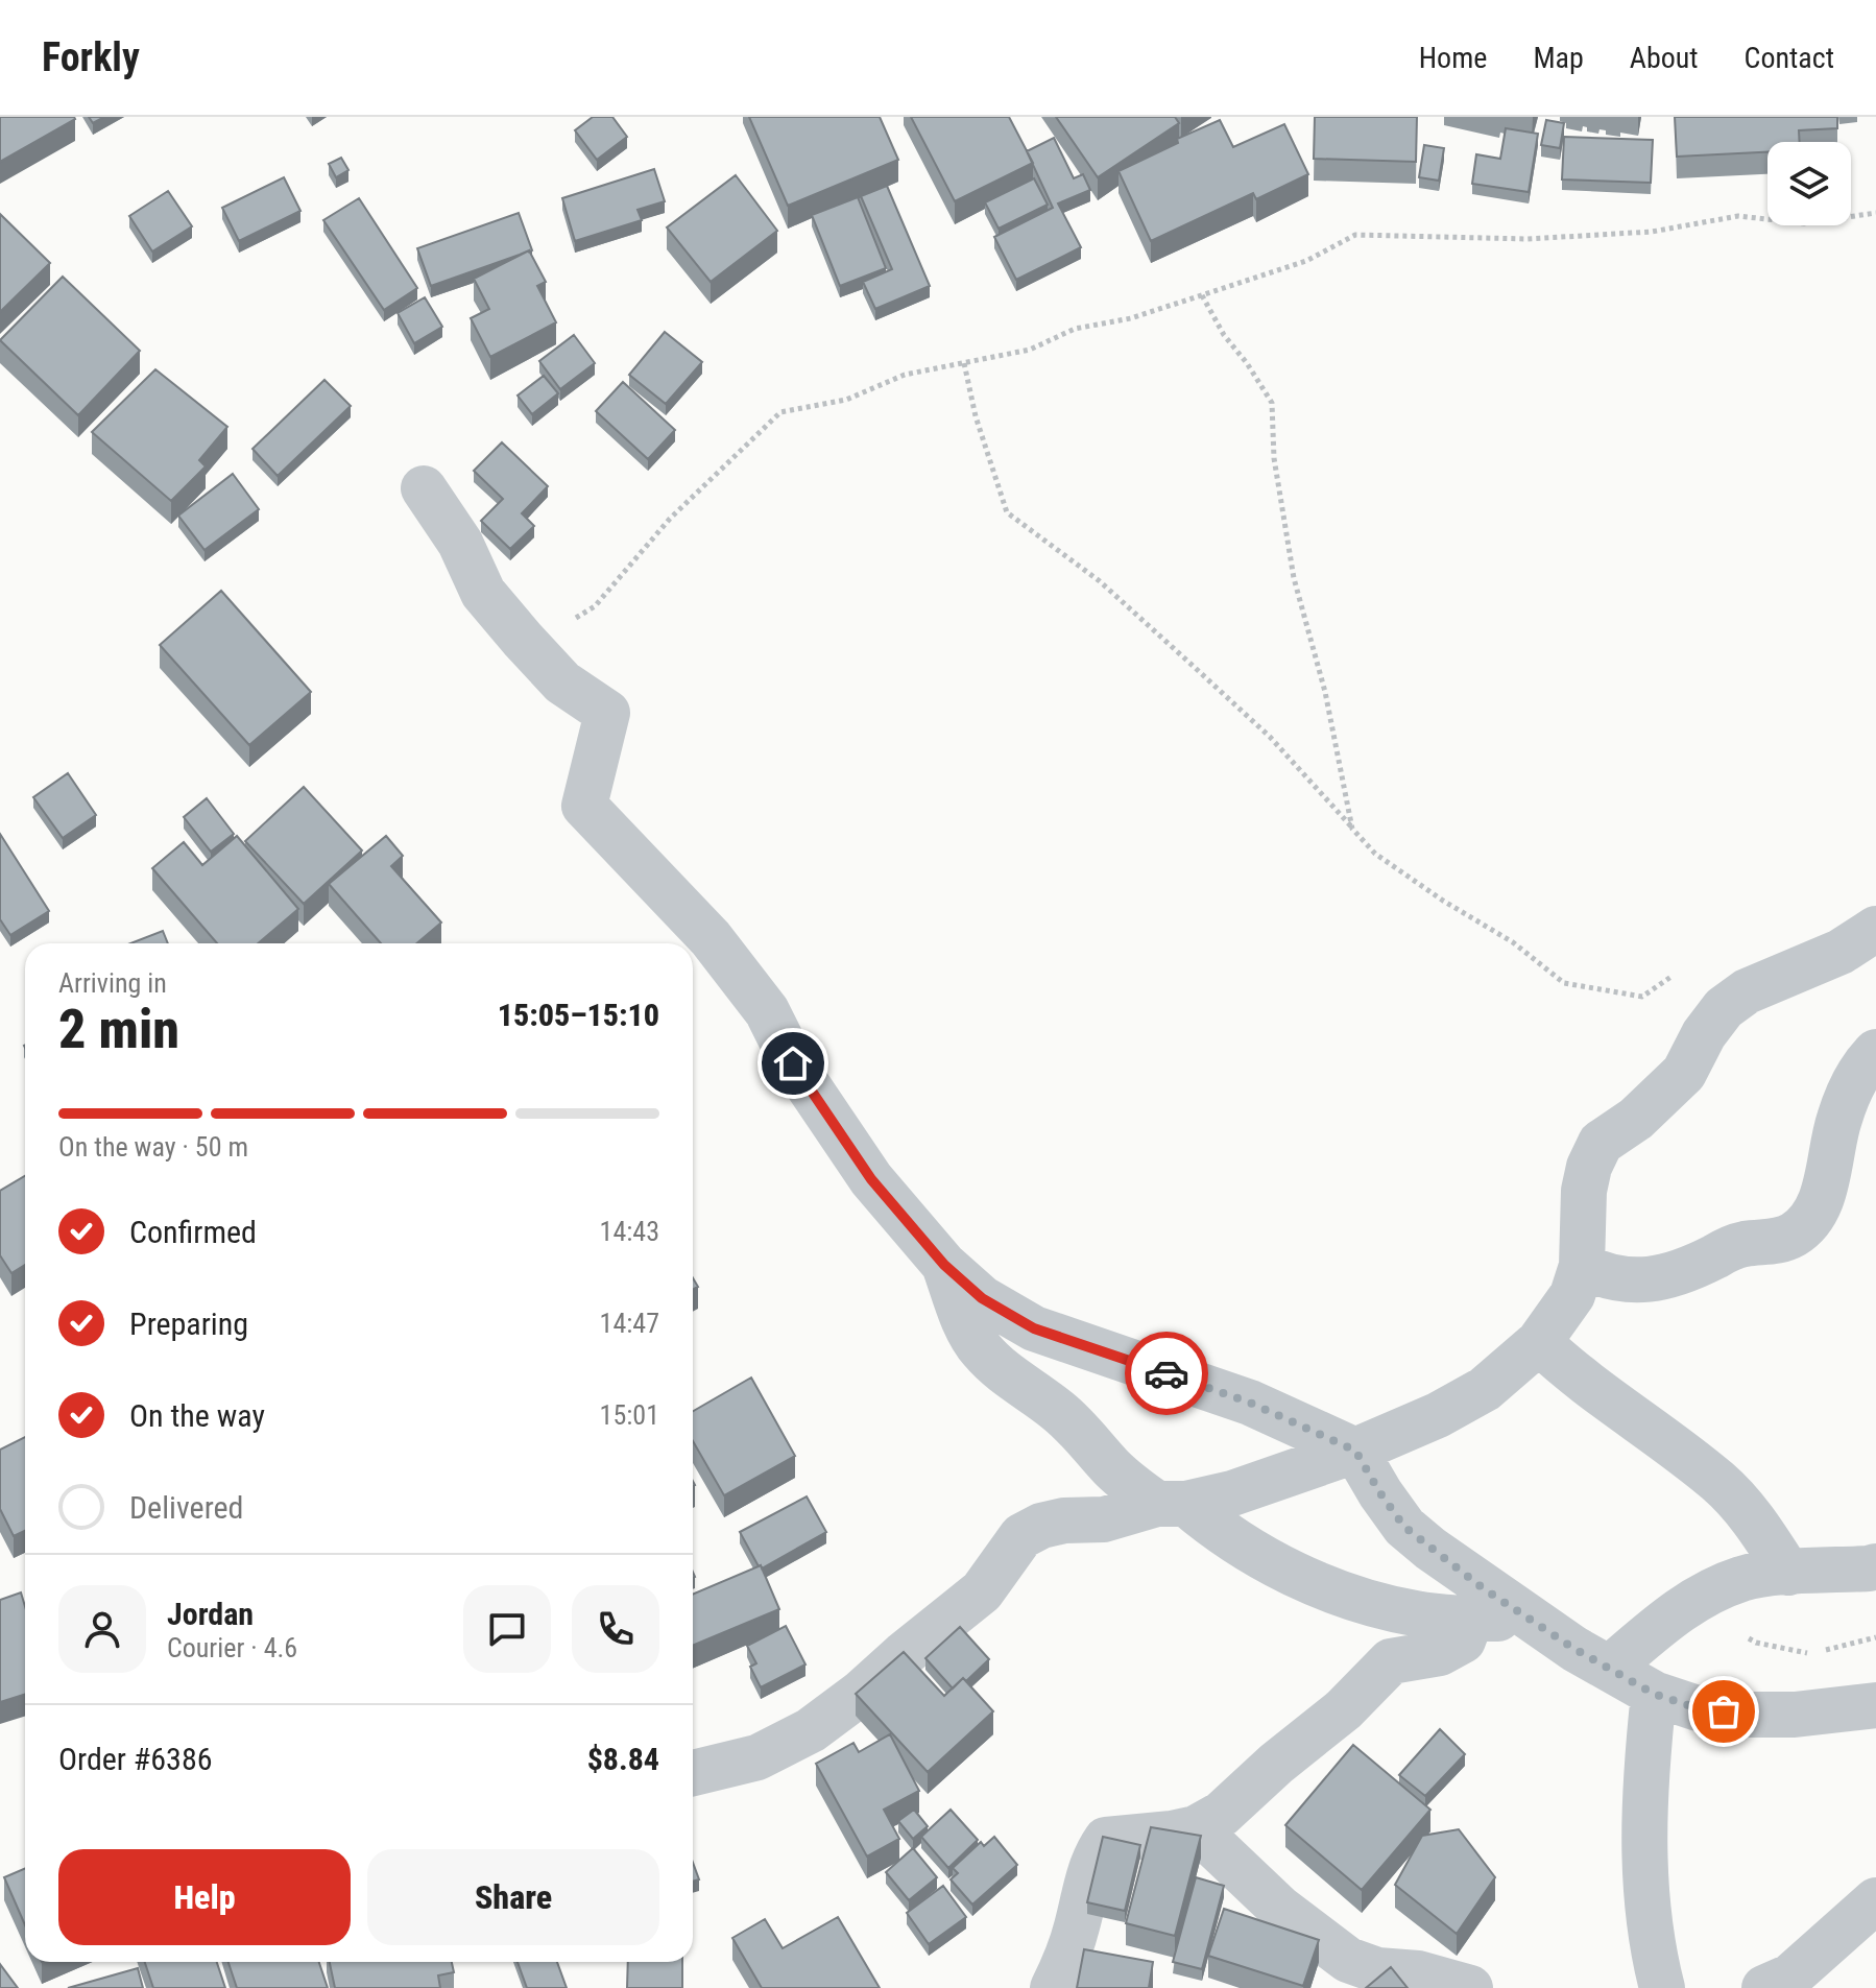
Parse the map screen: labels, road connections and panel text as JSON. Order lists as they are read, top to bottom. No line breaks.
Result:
{"page":{"header":"Forkly","nav":["Home","Map","About","Contact"],"heading":["2 min","Arriving in","15:05–15:10"],"panel":["Jordan","Courier · 4.6","Order #6386","$8.84"],"bar":"On the way · 50 m","list":[["Confirmed","14:43"],["Preparing","14:47"],["On the way","15:01"],"Delivered"],"buttons":["Help","Share"]}}
